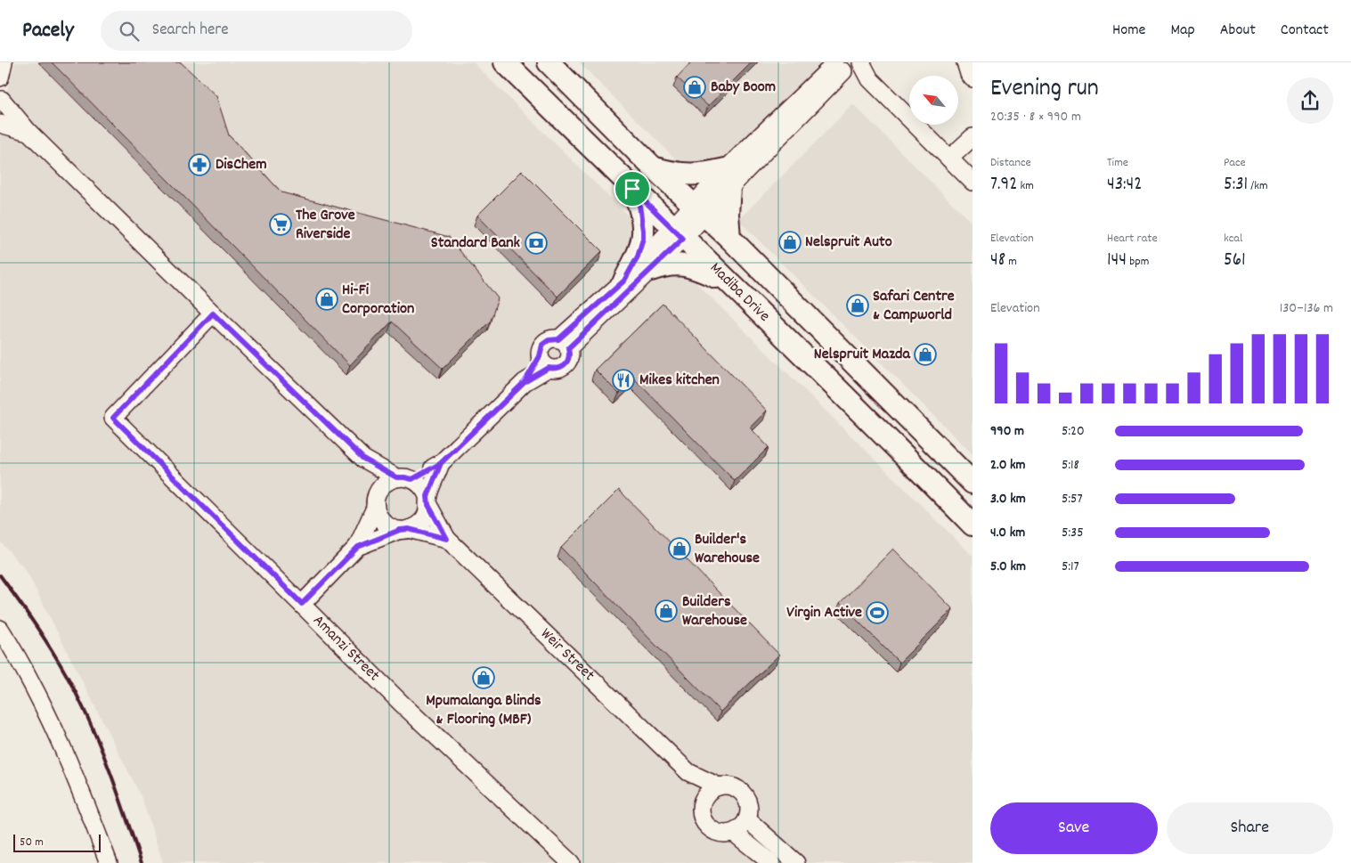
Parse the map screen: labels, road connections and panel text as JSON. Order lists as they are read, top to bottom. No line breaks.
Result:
{"streets":{"main road":["Madiba Drive"],"street":["Amanzi Street","Weir Street"]},"places":{"shop":["Baby Boom","Nelspruit Auto","Hi-Fi Corporation","Safari Centre & Campworld","Nelspruit Mazda","Builder's Warehouse","Builders Warehouse","Mpumalanga Blinds & Flooring (MBF)"],"pharmacy":["DisChem"],"supermarket":["The Grove Riverside"],"bank":["Standard Bank"],"restaurant":["Mikes kitchen"],"sports":["Virgin Active"]},"scale_bar":"50 m","north":"top left","page":{"header":"Pacely","search":"Search here","nav":["Home","Map","About","Contact"],"heading":["Evening run","20:35 · 8 × 990 m"],"stats":[["Distance","7.92 km"],["Time","43:42"],["Pace","5:31 /km"],["Elevation","48 m"],["Heart rate","144 bpm"],["kcal","561"]],"chart":["Elevation","130–136 m"],"list":[{"name":"990 m","note":"5:20"},{"name":"2.0 km","note":"5:18"},{"name":"3.0 km","note":"5:57"},{"name":"4.0 km","note":"5:35"},{"name":"5.0 km","note":"5:17"}],"buttons":["Save","Share"],"scale":"50 m"}}
